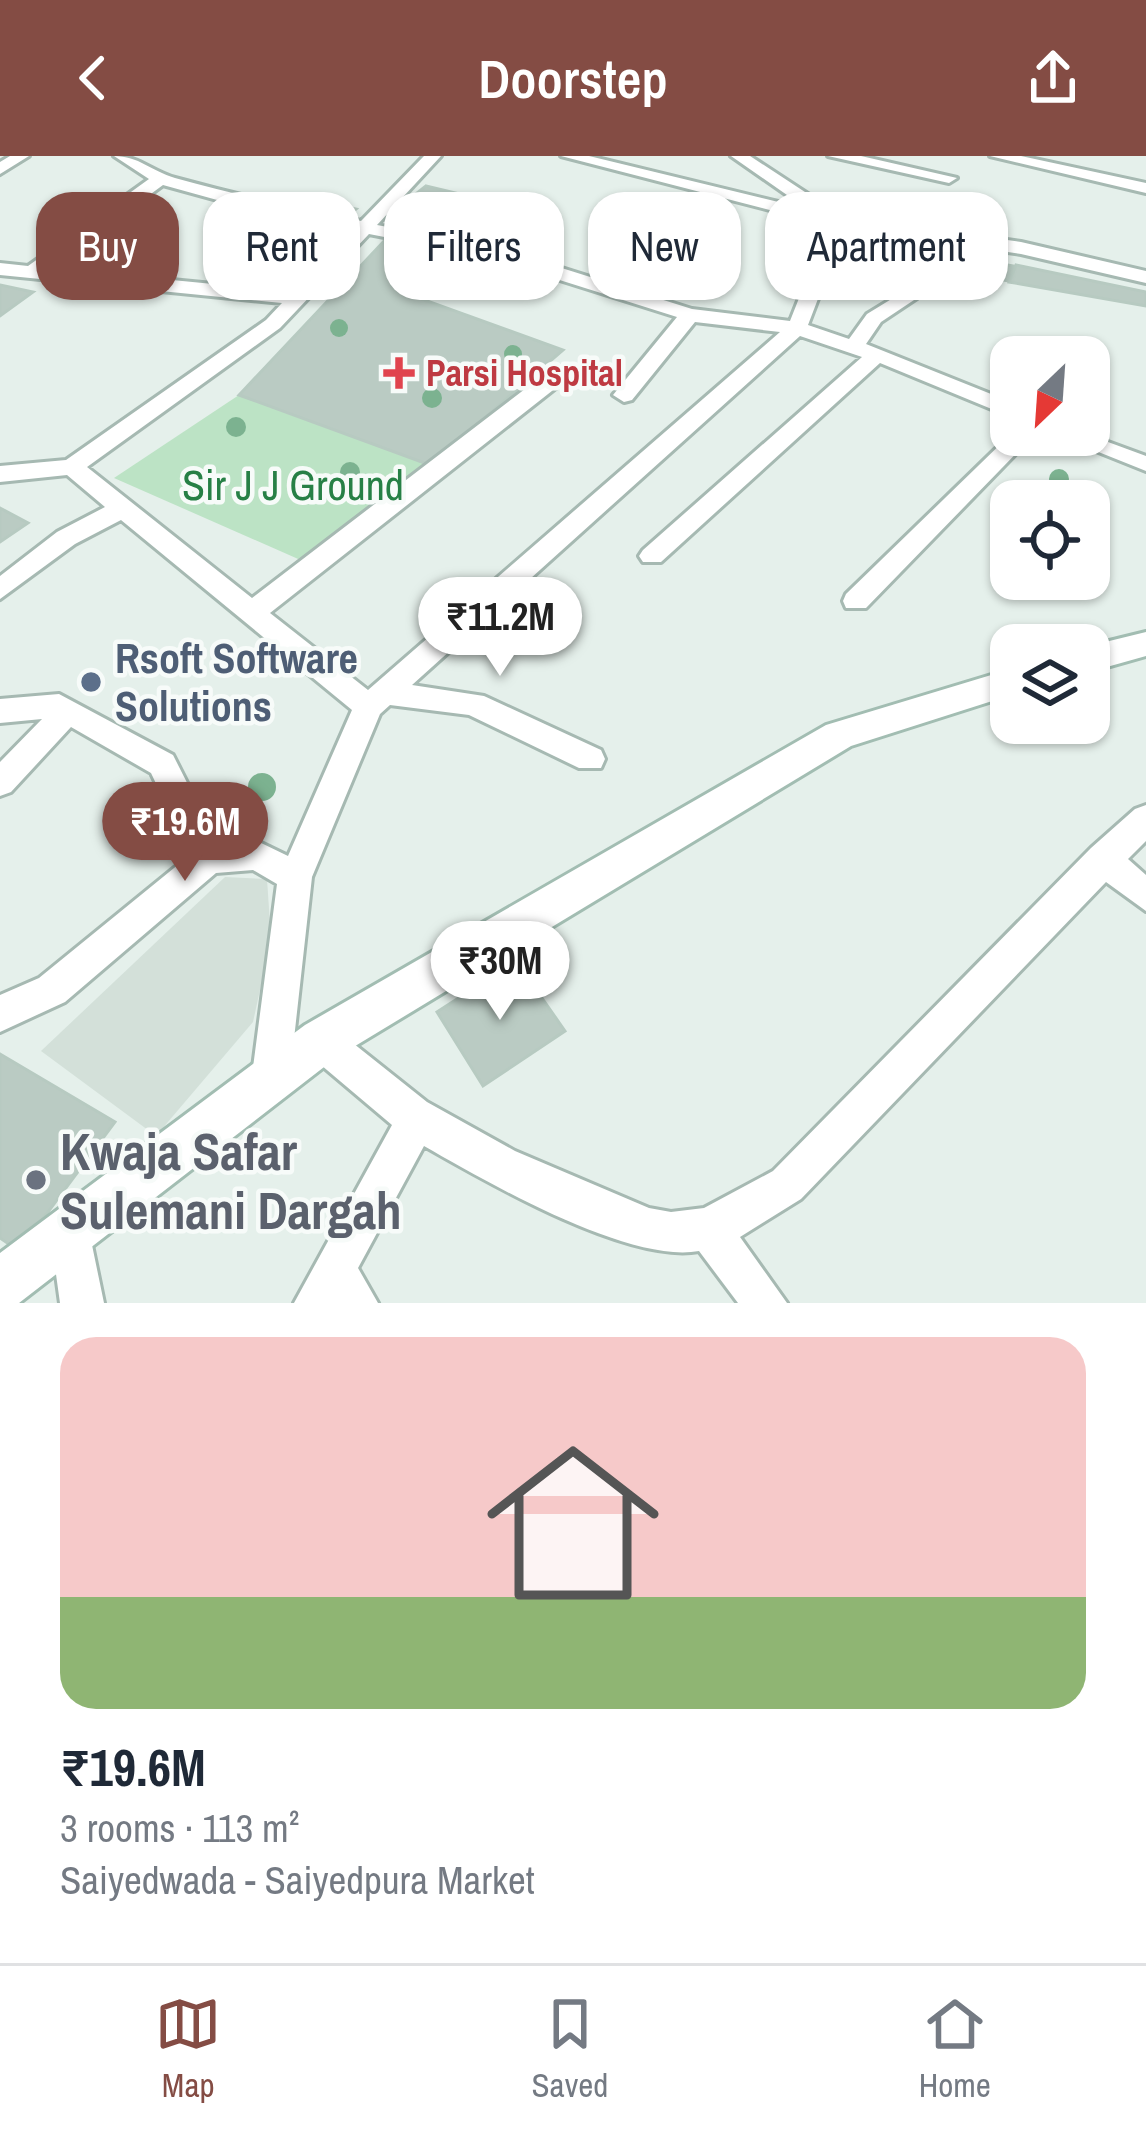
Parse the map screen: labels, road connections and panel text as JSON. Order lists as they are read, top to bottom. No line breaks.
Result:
{"parks":["Sir J J Ground"],"places":{"health":["Parsi Hospital"],"other":["Rsoft Software Solutions","Kwaja Safar Sulemani Dargah"]},"north":"bottom left","page":{"header":"Doorstep","chip":["Buy","Rent","Filters","New","Apartment"],"price":["₹11.2M","₹19.6M","₹30M"],"list":[{"name":"₹19.6M","note":"3 rooms · 113 m² · Saiyedwada - Saiyedpura Market"}],"tabs":["Map","Saved","Home"]}}
